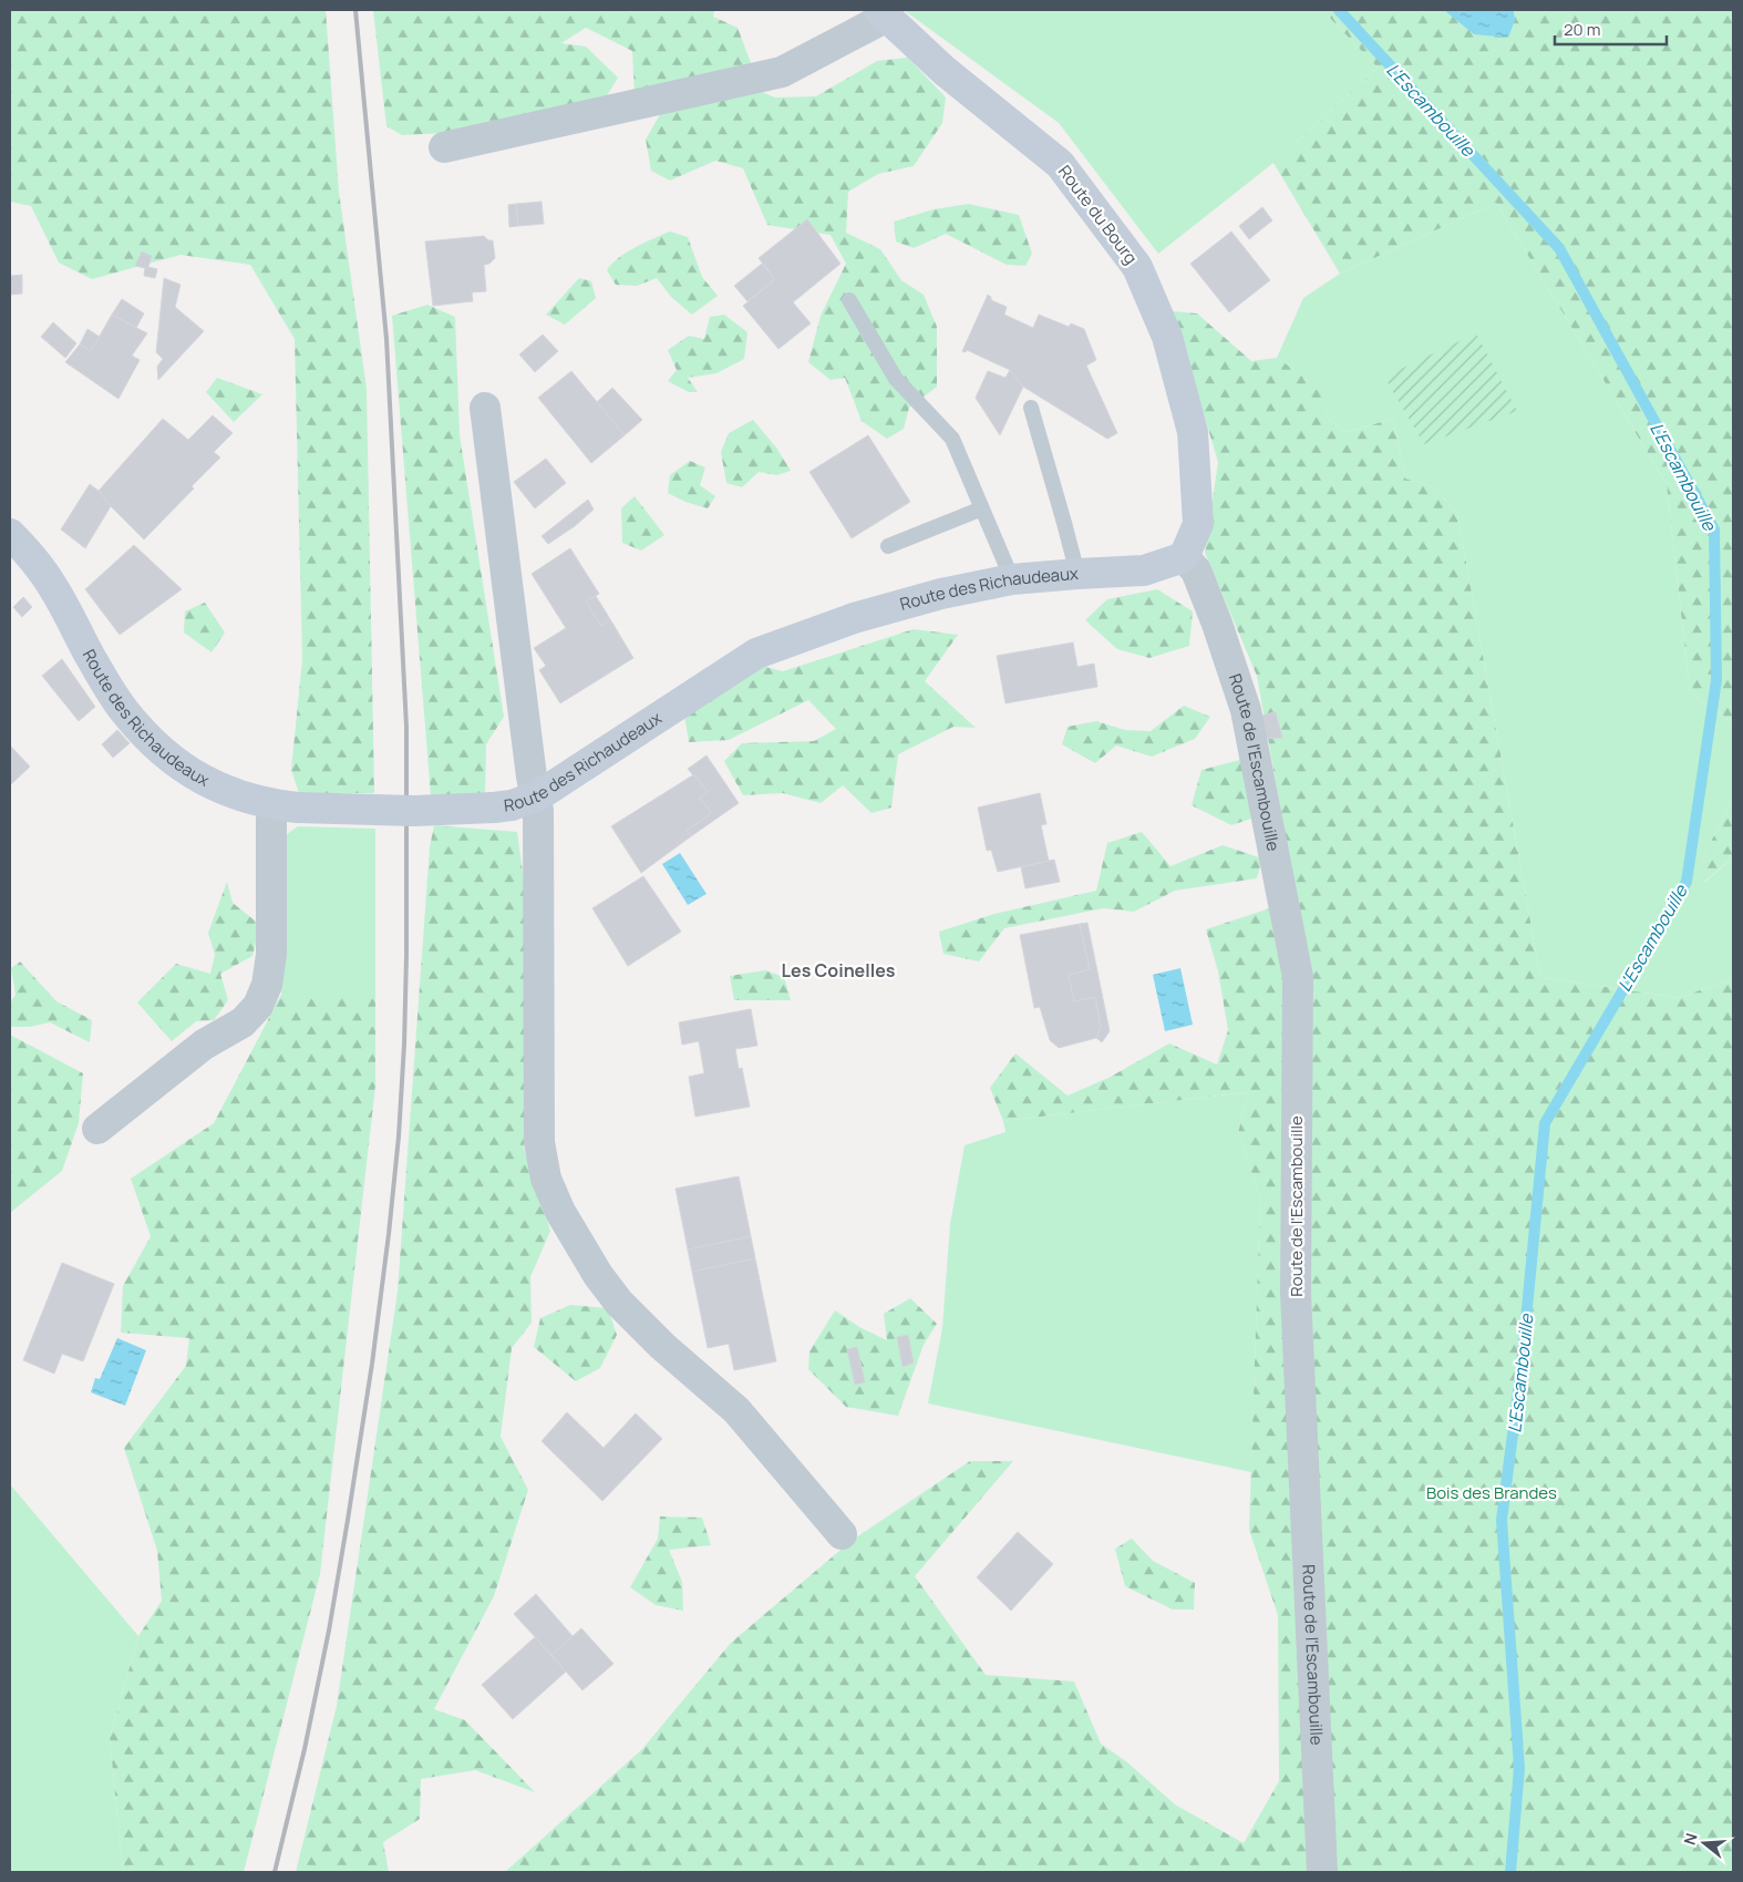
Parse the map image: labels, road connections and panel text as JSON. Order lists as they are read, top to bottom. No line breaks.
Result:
{"streets":{"street":["Route du Bourg","Route des Richaudeaux","Route de l'Escambouille"]},"crossings":[["Route du Bourg","Route des Richaudeaux"],["Route du Bourg","Route de l'Escambouille"],["Route des Richaudeaux","Route de l'Escambouille"]],"districts":["Les Coinelles"],"water":["L'Escambouille"],"parks":["Bois des Brandes"],"scale_bar":"20 m","north":"left"}
